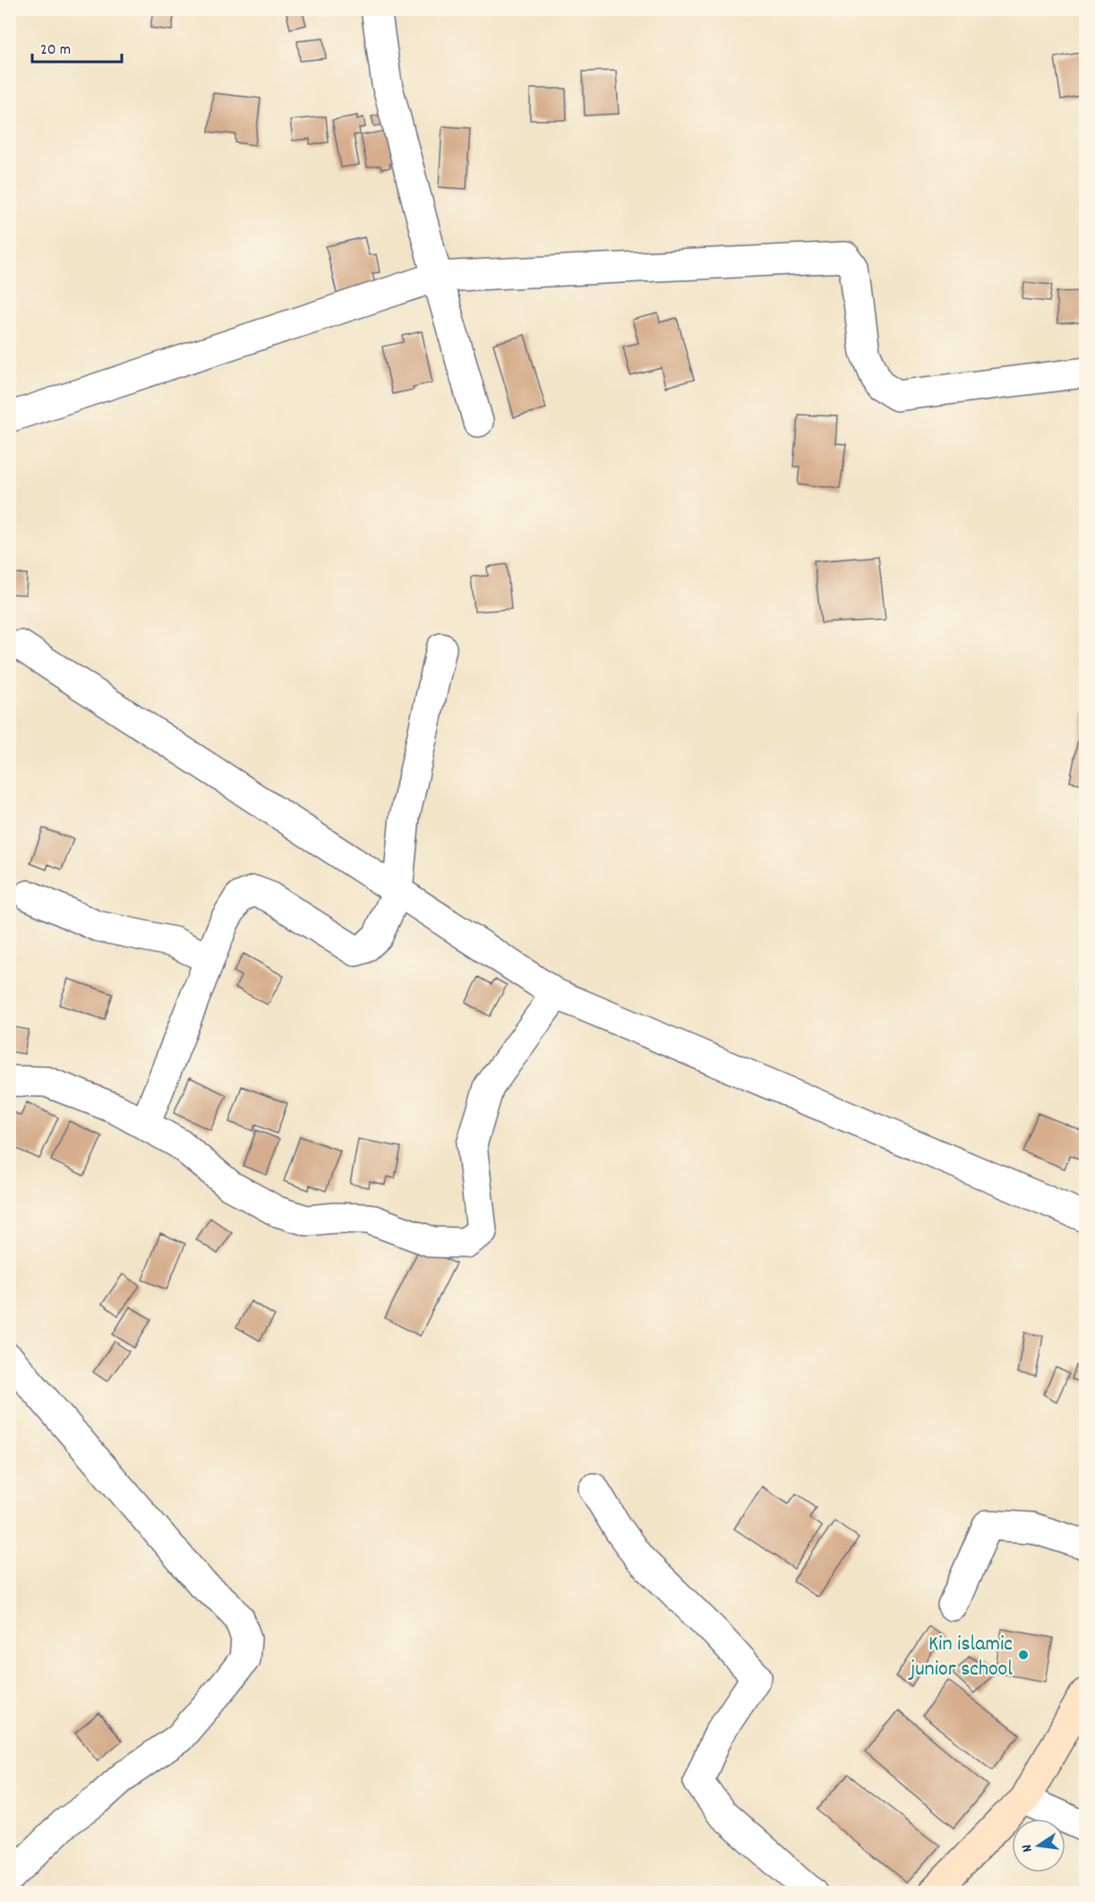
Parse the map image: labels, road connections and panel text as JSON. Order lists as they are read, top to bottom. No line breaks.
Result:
{"places":["Kin islamic junior school"],"scale_bar":"20 m","north":"left"}
